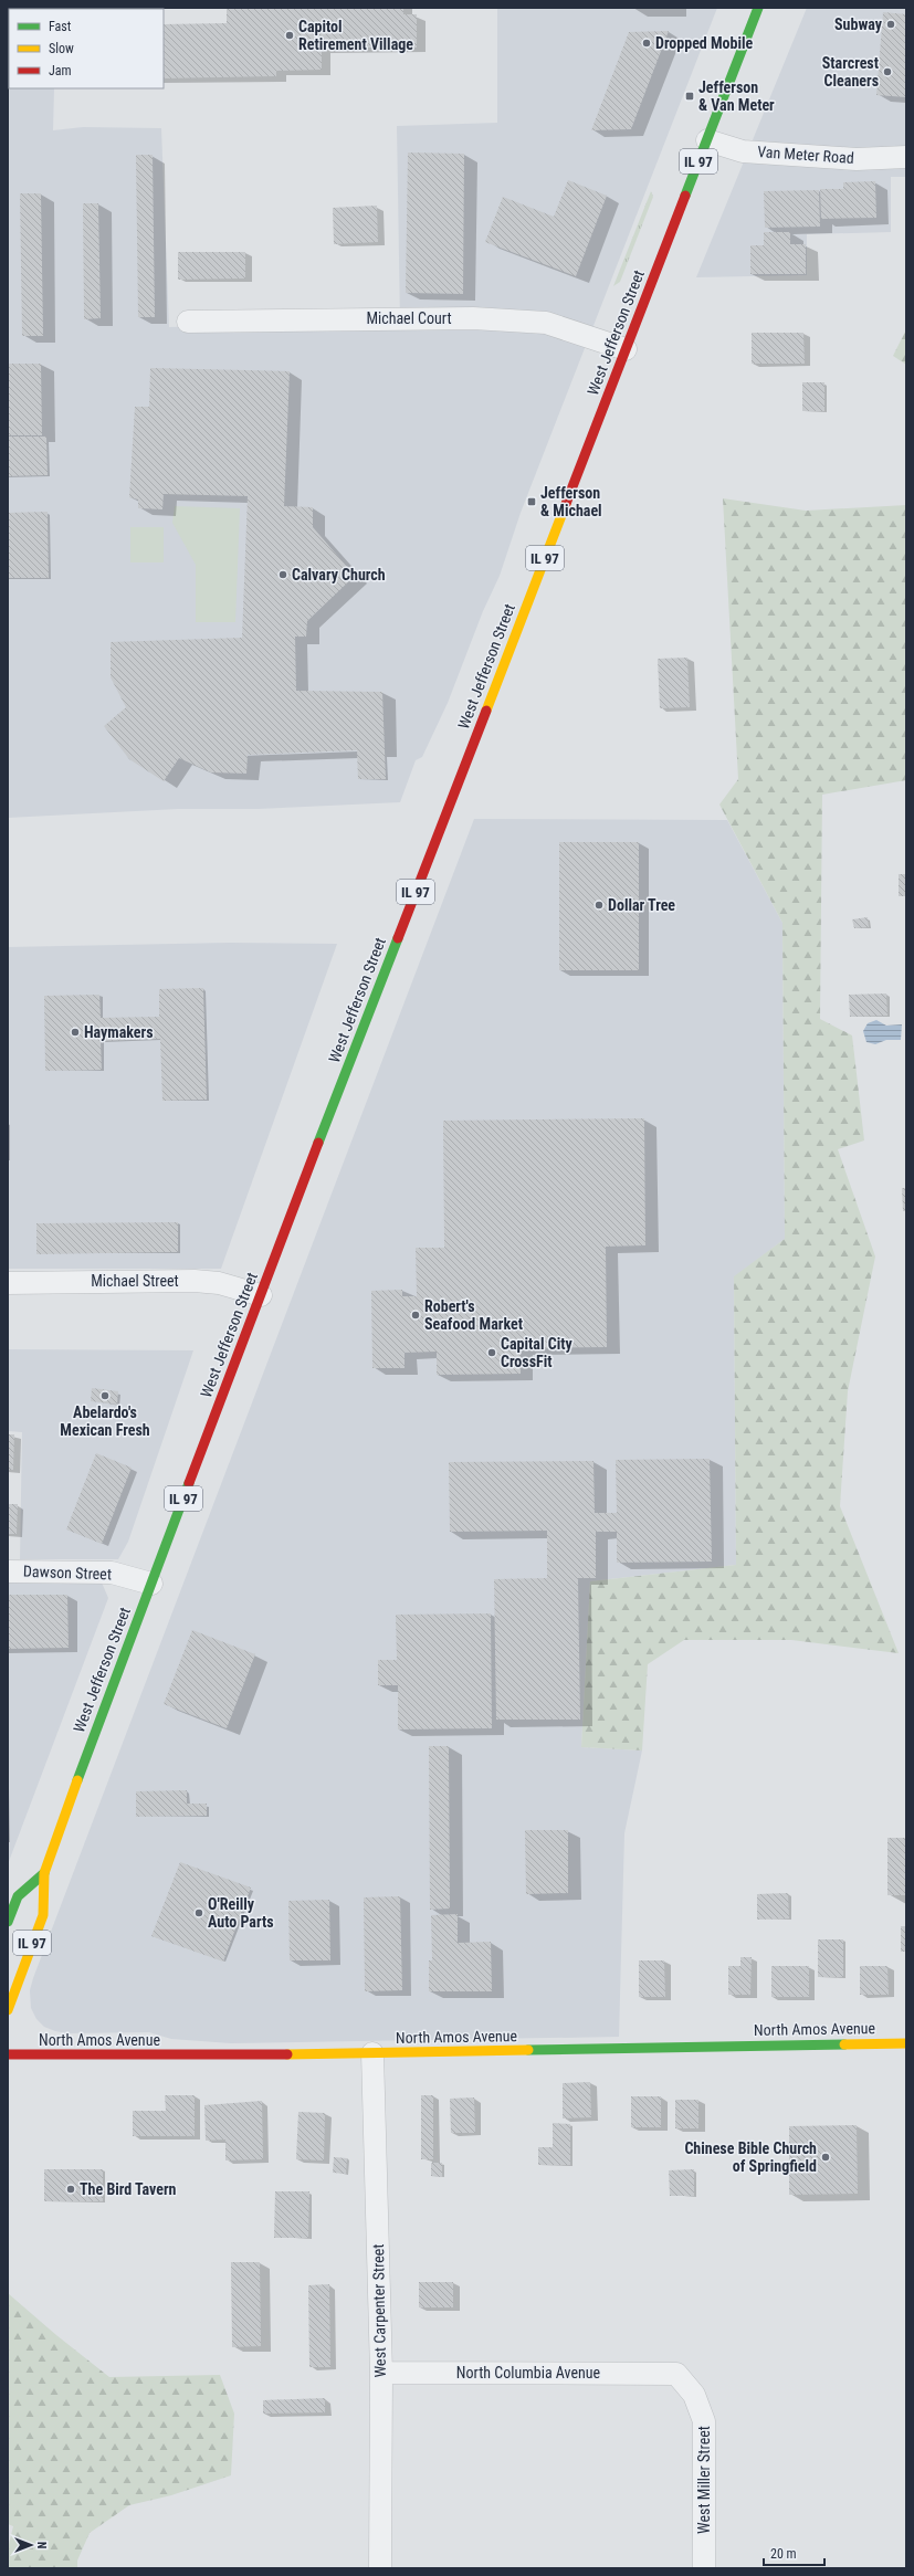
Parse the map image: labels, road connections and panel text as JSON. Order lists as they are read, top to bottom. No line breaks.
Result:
{"streets":{"main road":["IL 97","West Jefferson Street","North Amos Avenue"],"street":["Van Meter Road","Michael Court","Michael Street","Dawson Street","West Carpenter Street","North Columbia Avenue","West Miller Street"]},"crossings":[["Van Meter Road","West Jefferson Street"],["IL 97","West Jefferson Street"],["Michael Court","West Jefferson Street"],["West Jefferson Street","Michael Street"],["West Jefferson Street","Dawson Street"],["North Amos Avenue","West Carpenter Street"],["West Carpenter Street","North Columbia Avenue"],["North Columbia Avenue","West Miller Street"]],"places":{"other":["Subway","Capitol Retirement Village","Dropped Mobile","Starcrest Cleaners","Calvary Church","Dollar Tree","Haymakers","Robert's Seafood Market","Capital City CrossFit","Abelardo's Mexican Fresh","O'Reilly Auto Parts","Chinese Bible Church of Springfield","The Bird Tavern"],"transit":["Jefferson & Van Meter","Jefferson & Michael"]},"legend":["Fast","Slow","Jam"],"scale_bar":"20 m","north":"right"}
